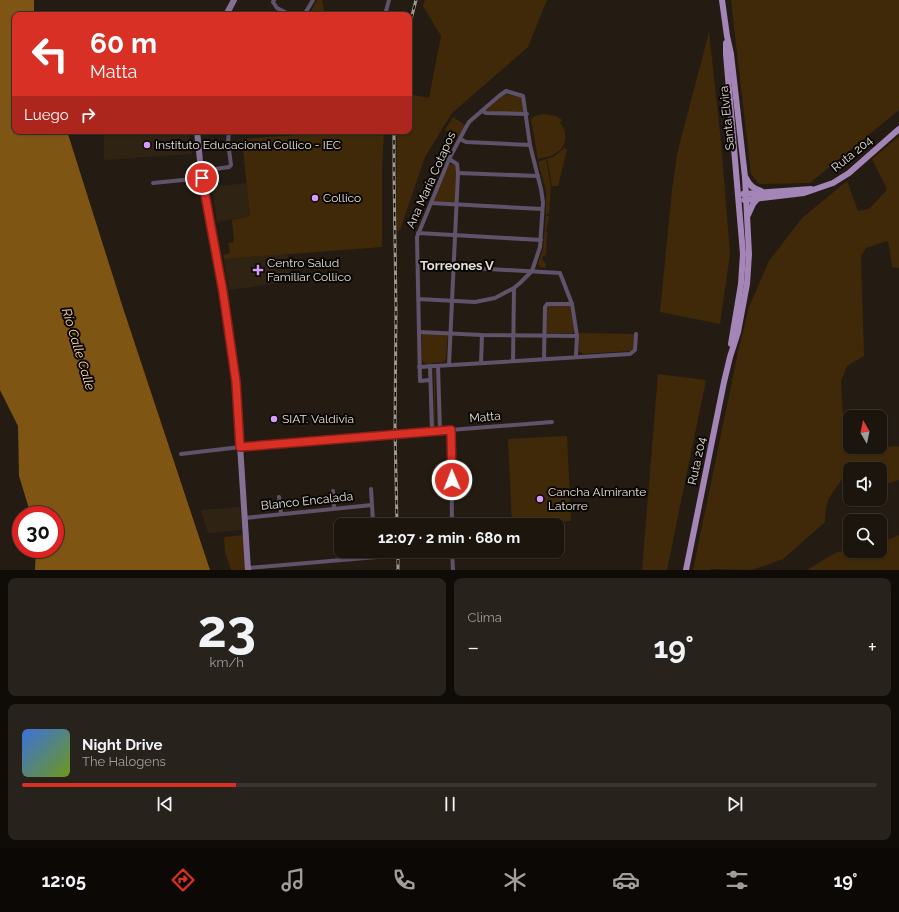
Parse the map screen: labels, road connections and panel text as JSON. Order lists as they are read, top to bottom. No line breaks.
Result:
{"streets":{"main road":["Santa Elvira","Ruta 204"],"street":["Ana María Cotapos","Matta","Blanco Encalada"]},"crossings":[["Santa Elvira","Ruta 204"]],"districts":["Torreones V"],"water":["Río Calle Calle"],"places":{"other":["Instituto Educacional Collico - IEC","Collico","SIAT. Valdivia","Cancha Almirante Latorre"],"health":["Centro Salud Familiar Collico"]},"north":"top","page":{"turn":["60 m","Matta"],"then":"Luego","limit":"30","trip":"12:07 · 2 min · 680 m","tile":[["23","km/h"],"Clima"],"heat":["−","19°","+"],"song":["Night Drive","The Halogens"],"tabs":["12:05","19°"]}}
